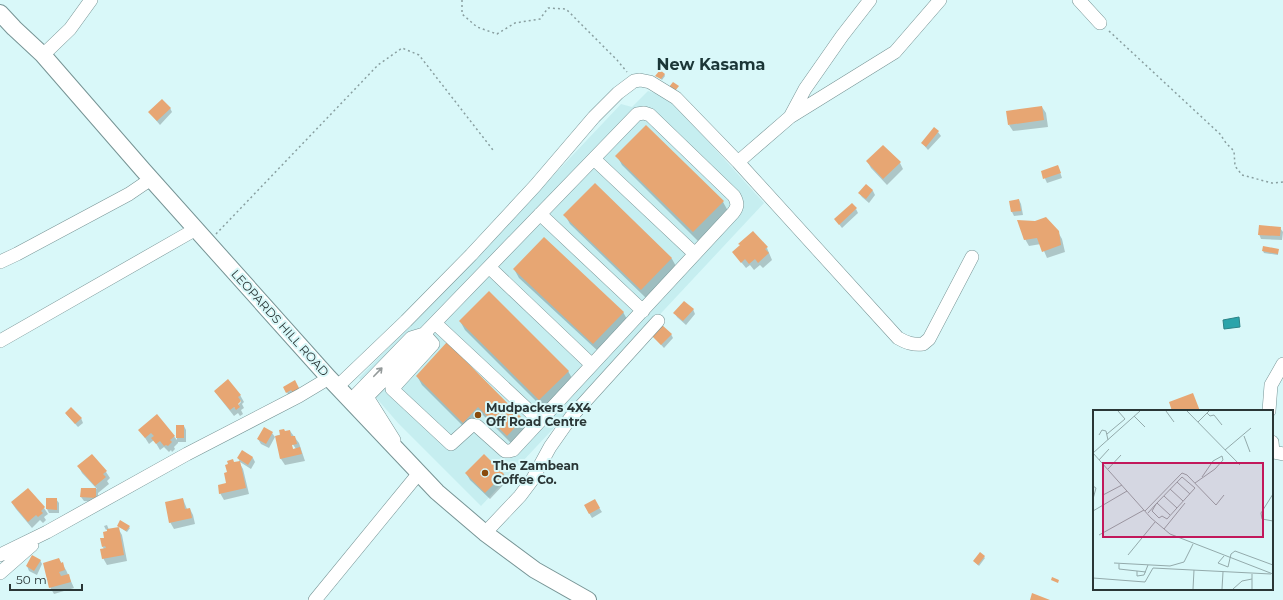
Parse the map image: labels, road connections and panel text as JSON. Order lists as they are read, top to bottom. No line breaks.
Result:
{"streets":{"main road":["LEOPARDS HILL ROAD"]},"districts":["New Kasama"],"places":["Mudpackers 4X4 Off Road Centre","The Zambean Coffee Co."],"scale_bar":"50 m"}
